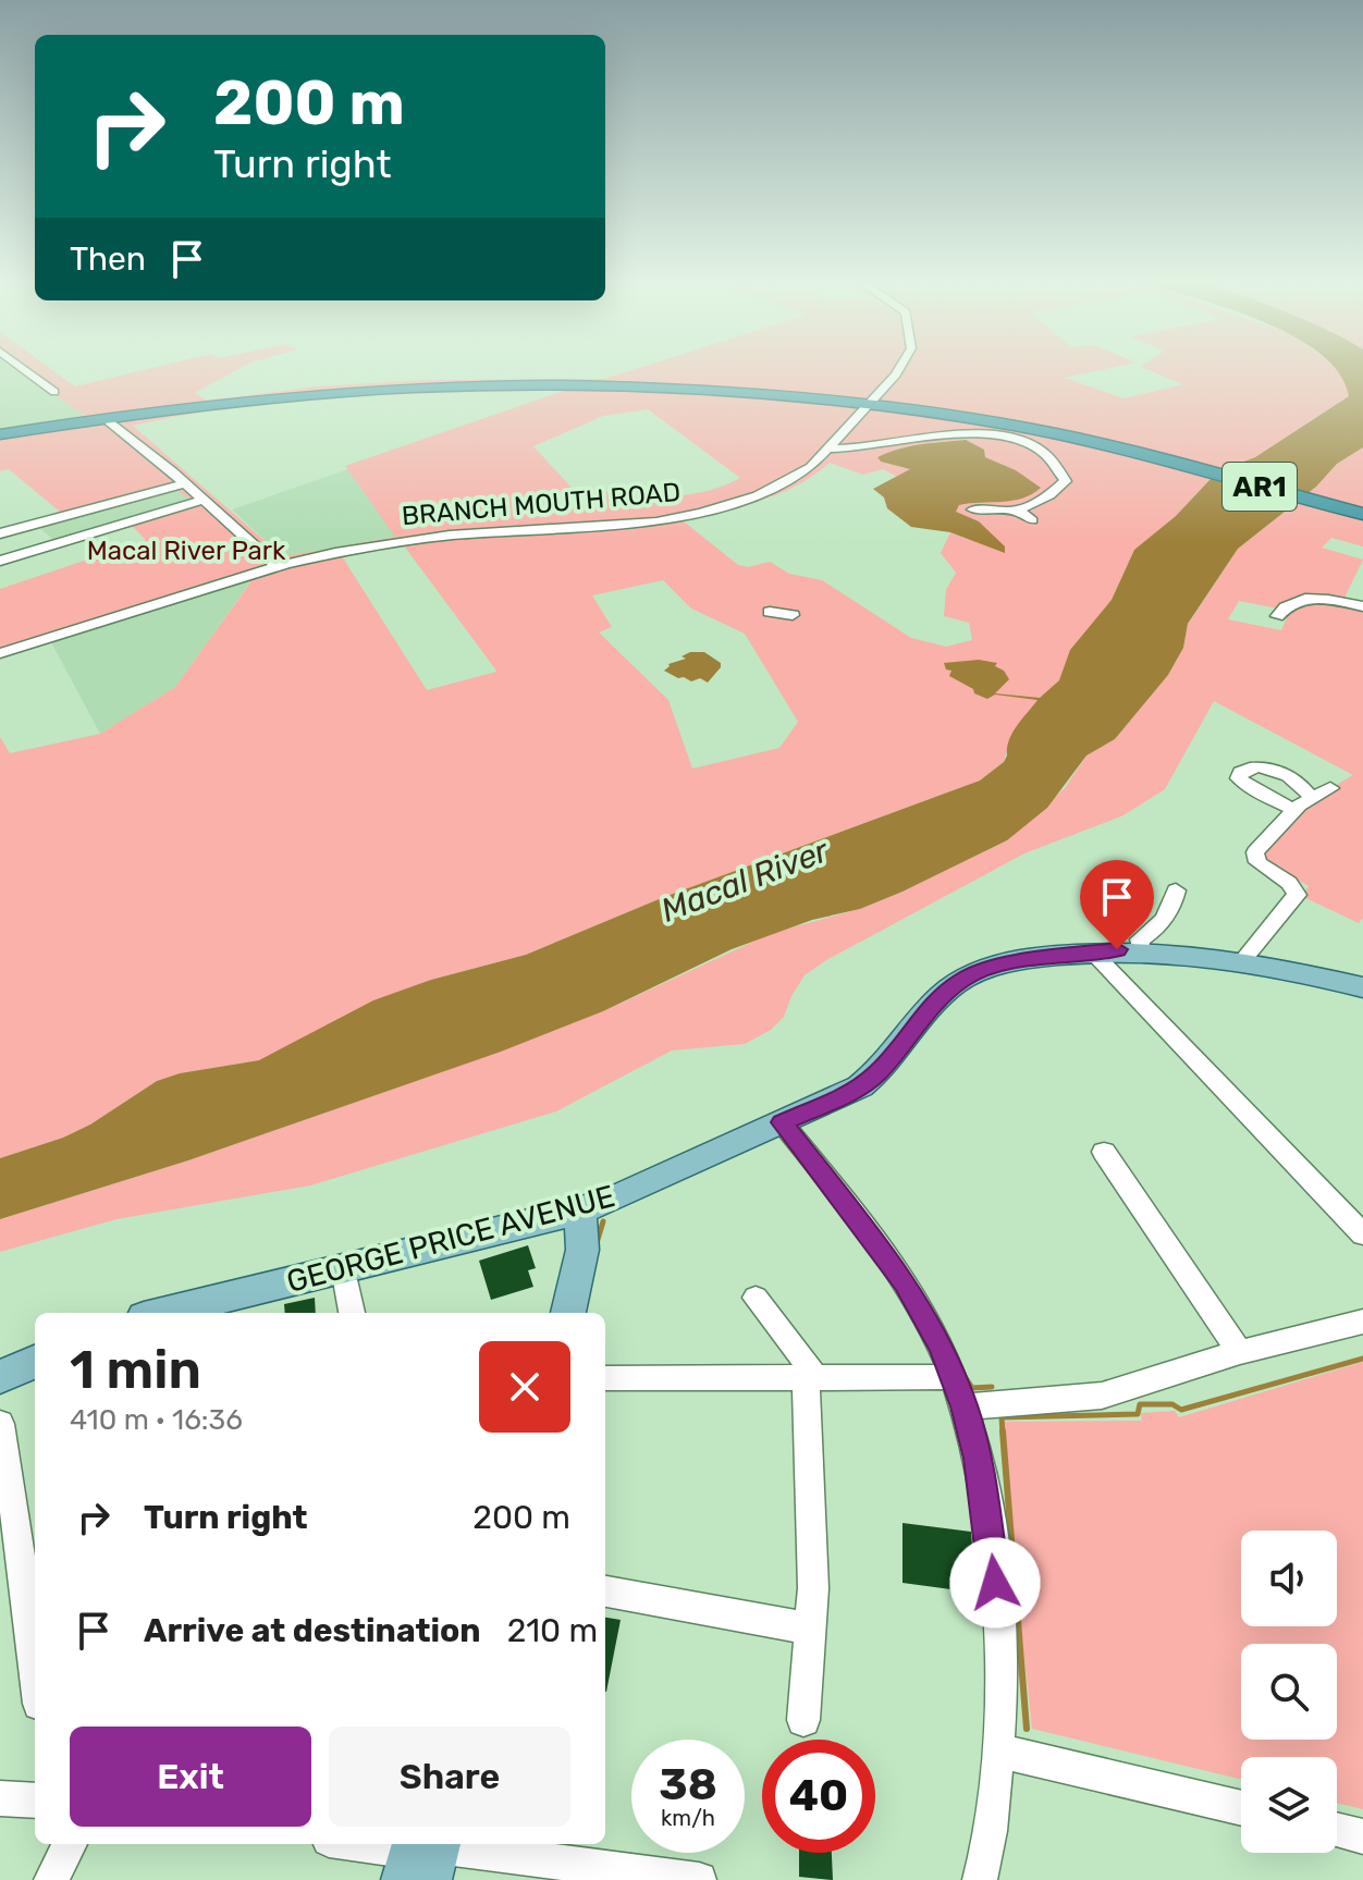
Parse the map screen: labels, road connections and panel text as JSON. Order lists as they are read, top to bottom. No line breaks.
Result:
{"streets":{"highway":["AR1"],"main road":["GEORGE PRICE AVENUE"],"street":["BRANCH MOUTH ROAD"]},"crossings":[["AR1","BRANCH MOUTH ROAD"]],"water":["Macal River"],"parks":["Macal River Park"],"page":{"turn":["200 m","Turn right"],"then":"Then","heading":["1 min","410 m · 16:36"],"list":[{"name":"Turn right","value":"200 m"},{"name":"Arrive at destination","value":"210 m"}],"buttons":["Exit","Share"],"speed":"38 km/h","limit":"40"}}
